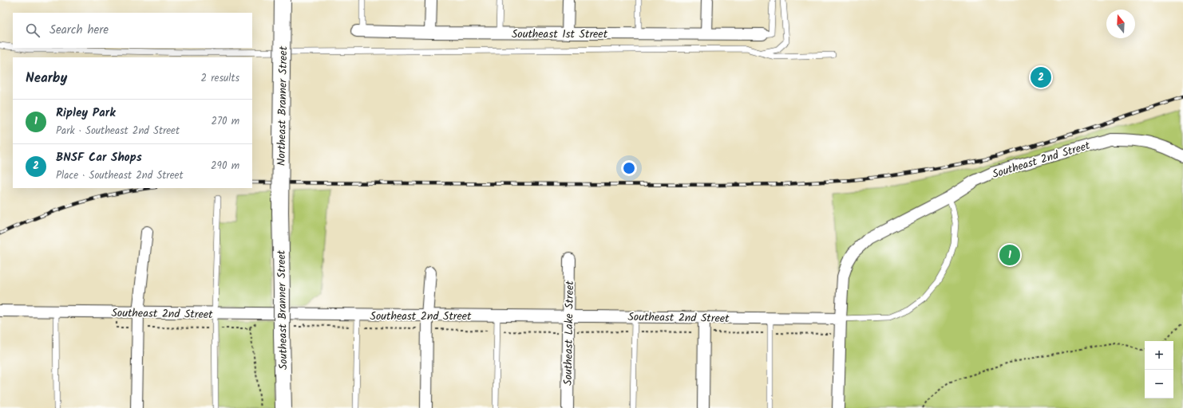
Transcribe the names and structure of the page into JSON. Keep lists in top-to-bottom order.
{
  "streets": {
    "main road": ["Northeast Branner Street", "Southeast Branner Street"],
    "street": ["Southeast 1st Street", "Southeast 2nd Street", "Southeast Lake Street"]
  },
  "crossings": [
    ["Northeast Branner Street", "Southeast Branner Street"],
    ["Southeast 2nd Street", "Southeast Lake Street"]
  ],
  "north": "top",
  "page": {
    "search": "Search here",
    "heading": ["Nearby", "2 results"],
    "pins": ["2", "1"],
    "list": [
      {
        "mark": "1",
        "name": "Ripley Park",
        "note": "Park · Southeast 2nd Street",
        "value": "270 m"
      },
      {
        "mark": "2",
        "name": "BNSF Car Shops",
        "note": "Place · Southeast 2nd Street",
        "value": "290 m"
      }
    ],
    "map_buttons": ["+", "−"]
  }
}
